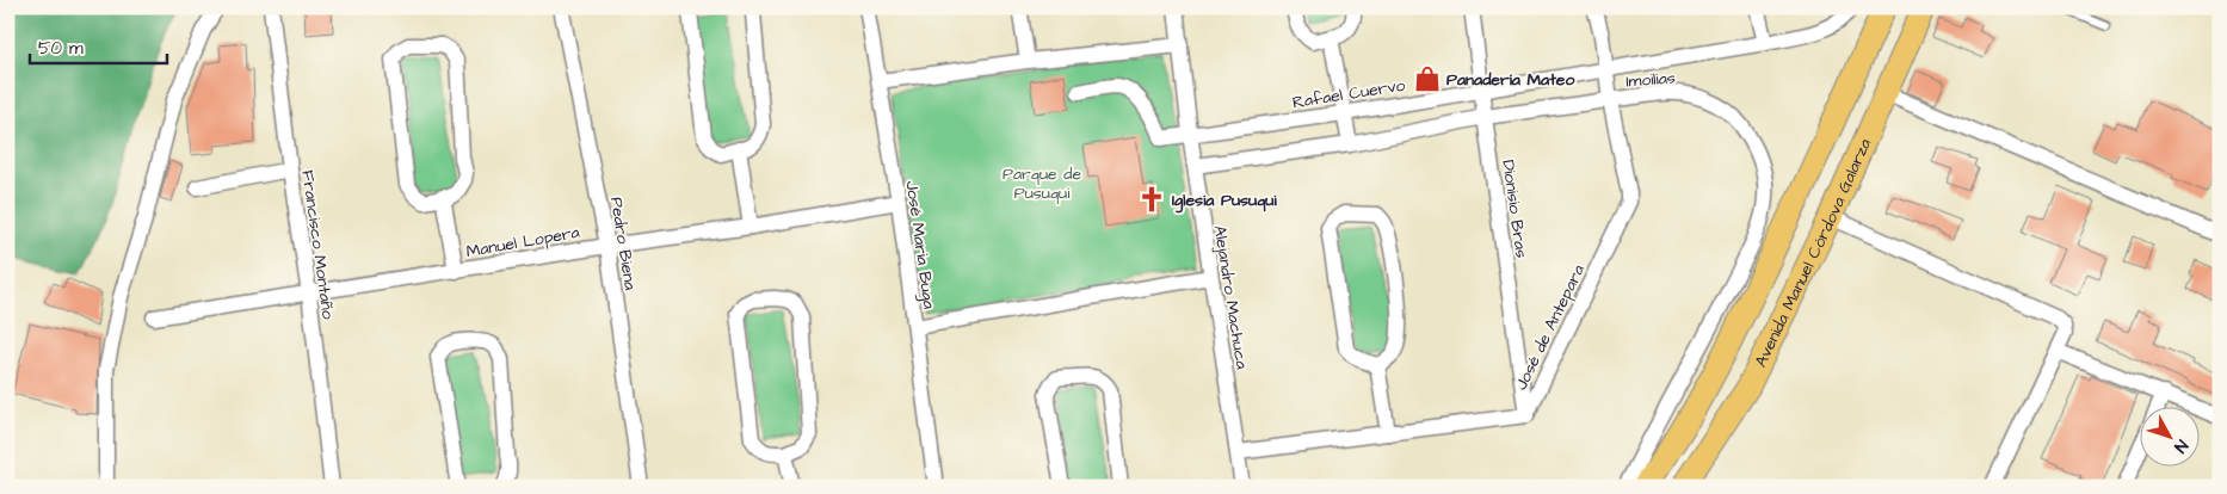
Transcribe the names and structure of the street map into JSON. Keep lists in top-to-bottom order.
{
  "streets": {
    "main road": ["Avenida Manuel Córdova Galarza"],
    "street": [
      "Imoilias",
      "Rafael Cuervo",
      "Dionisio Bras",
      "Manuel Lopera",
      "Pedro Biena",
      "Francisco Montaño",
      "José Maria Buga",
      "Alejandro Machuca",
      "José de Antepara"
    ]
  },
  "crossings": [
    ["Imoilias", "Dionisio Bras"],
    ["Imoilias", "Alejandro Machuca"],
    ["Imoilias", "José de Antepara"],
    ["Rafael Cuervo", "Dionisio Bras"],
    ["Rafael Cuervo", "Alejandro Machuca"],
    ["Rafael Cuervo", "José de Antepara"],
    ["Dionisio Bras", "José de Antepara"],
    ["Manuel Lopera", "Pedro Biena"],
    ["Manuel Lopera", "Francisco Montaño"],
    ["Manuel Lopera", "José Maria Buga"],
    ["Alejandro Machuca", "José de Antepara"]
  ],
  "parks": ["Parque de Pusuqui"],
  "places": {
    "shop": ["Panadería Mateo"],
    "church": ["Iglesia Pusuqui"]
  },
  "scale_bar": "50 m",
  "north": "bottom right"
}
